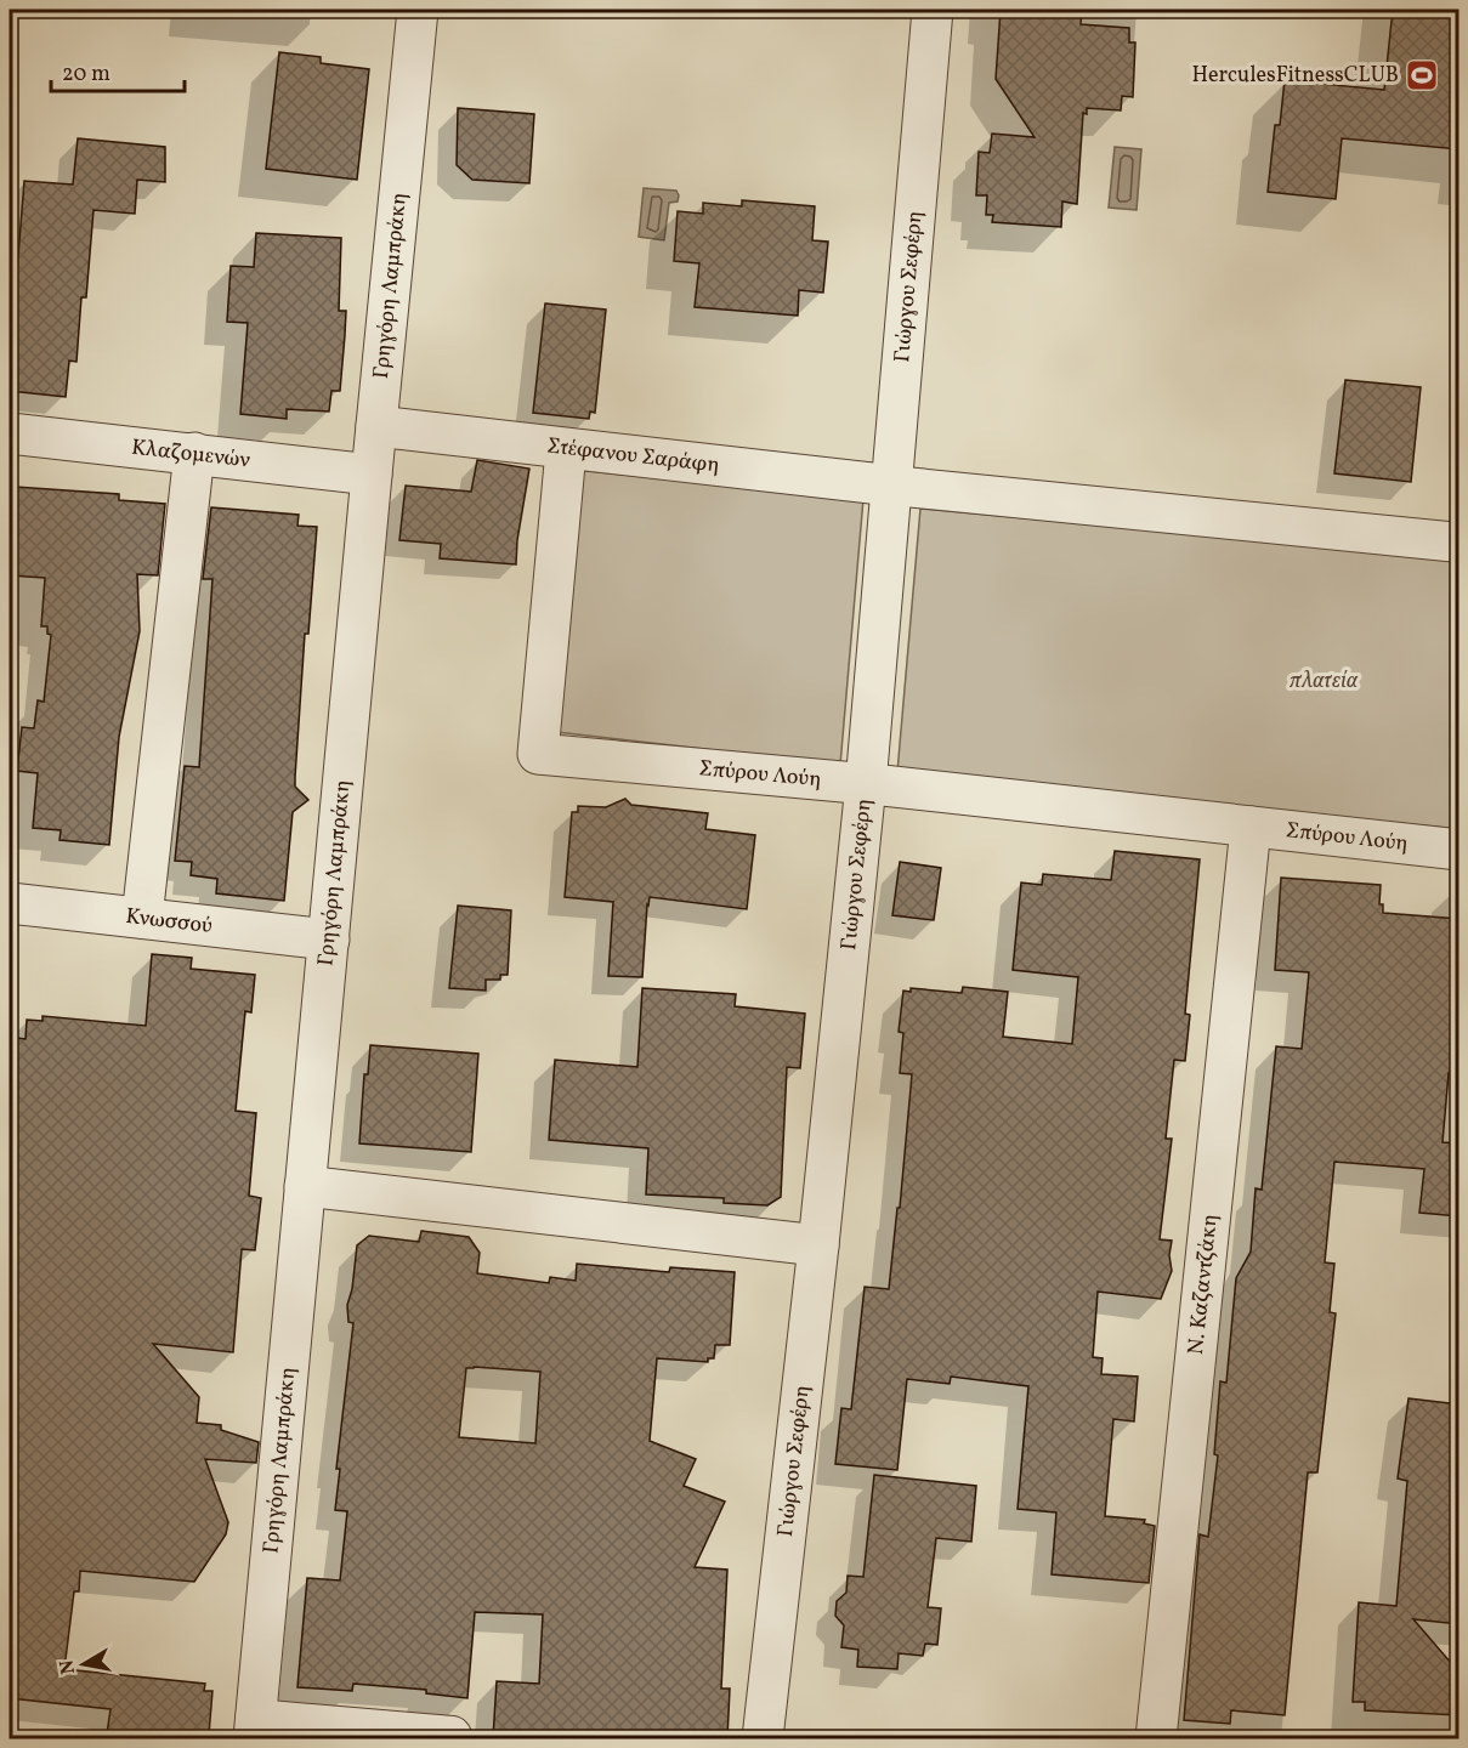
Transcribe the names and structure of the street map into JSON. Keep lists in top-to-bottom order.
{
  "streets": {
    "street": [
      "Γρηγόρη Λαμπράκη",
      "Γιώργου Σεφέρη",
      "Κλαζομενών",
      "Στέφανου Σαράφη",
      "Σπύρου Λούη",
      "Κνωσσού",
      "Ν. Καζαντζάκη"
    ]
  },
  "crossings": [
    ["Γρηγόρη Λαμπράκη", "Κλαζομενών"],
    ["Γρηγόρη Λαμπράκη", "Στέφανου Σαράφη"],
    ["Γρηγόρη Λαμπράκη", "Κνωσσού"],
    ["Γιώργου Σεφέρη", "Στέφανου Σαράφη"],
    ["Γιώργου Σεφέρη", "Σπύρου Λούη"],
    ["Στέφανου Σαράφη", "Σπύρου Λούη"],
    ["Σπύρου Λούη", "Ν. Καζαντζάκη"]
  ],
  "parks": ["πλατεία"],
  "places": {
    "sports": ["HerculesFitnessCLUB"]
  },
  "scale_bar": "20 m",
  "north": "left"
}
